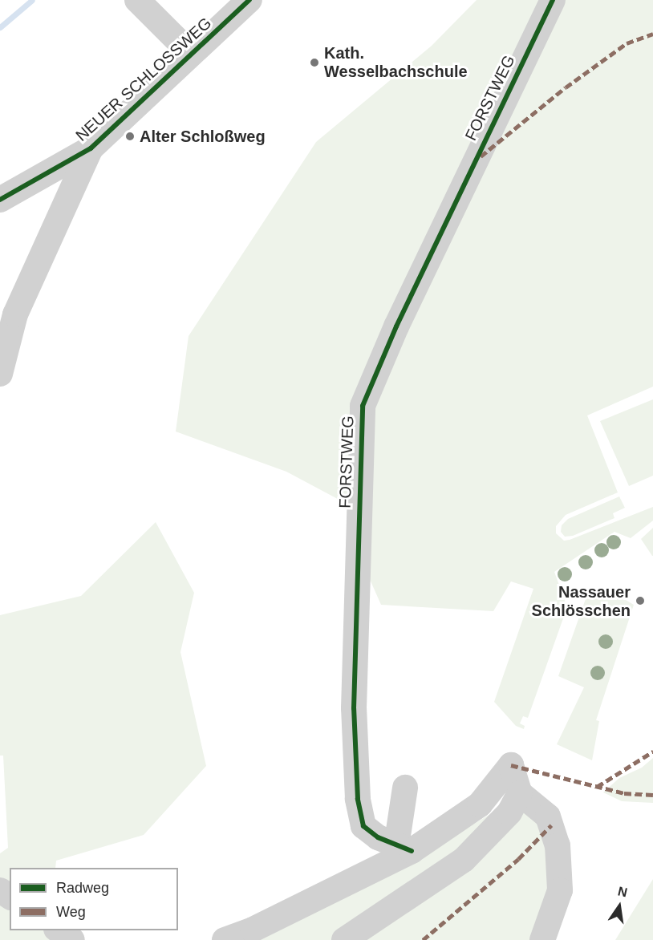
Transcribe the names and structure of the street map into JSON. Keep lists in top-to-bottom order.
{
  "streets": {
    "street": ["NEUER SCHLOSSWEG", "FORSTWEG"]
  },
  "places": ["Kath. Wesselbachschule", "Alter Schloßweg", "Nassauer Schlösschen"],
  "legend": ["Radweg", "Weg"],
  "north": "top"
}
